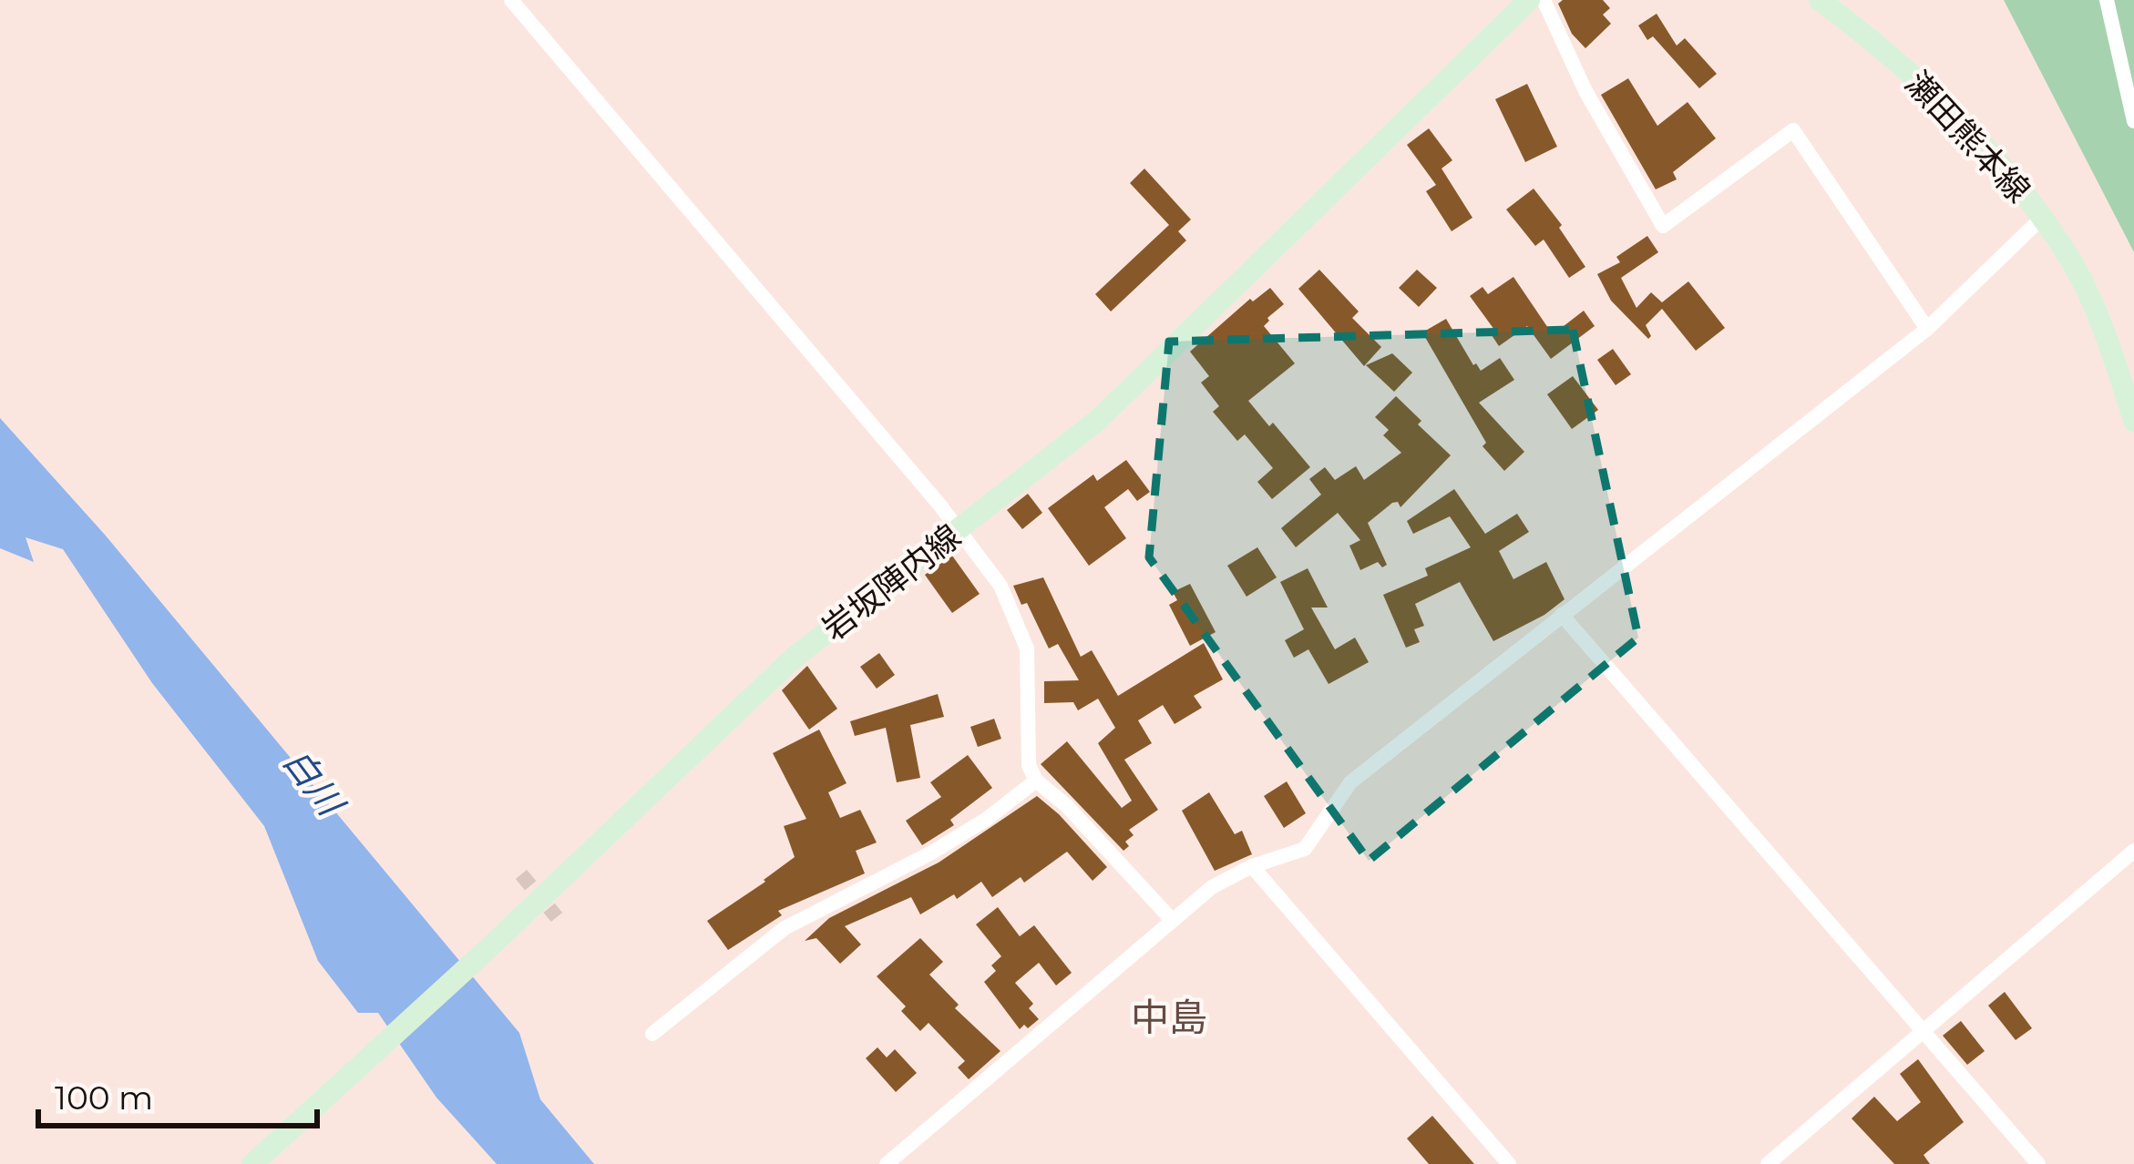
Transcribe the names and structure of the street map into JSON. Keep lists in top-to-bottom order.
{
  "streets": {
    "main road": ["瀬田熊本線", "岩坂陣内線"]
  },
  "districts": ["中島"],
  "water": ["白川"],
  "scale_bar": "100 m"
}
